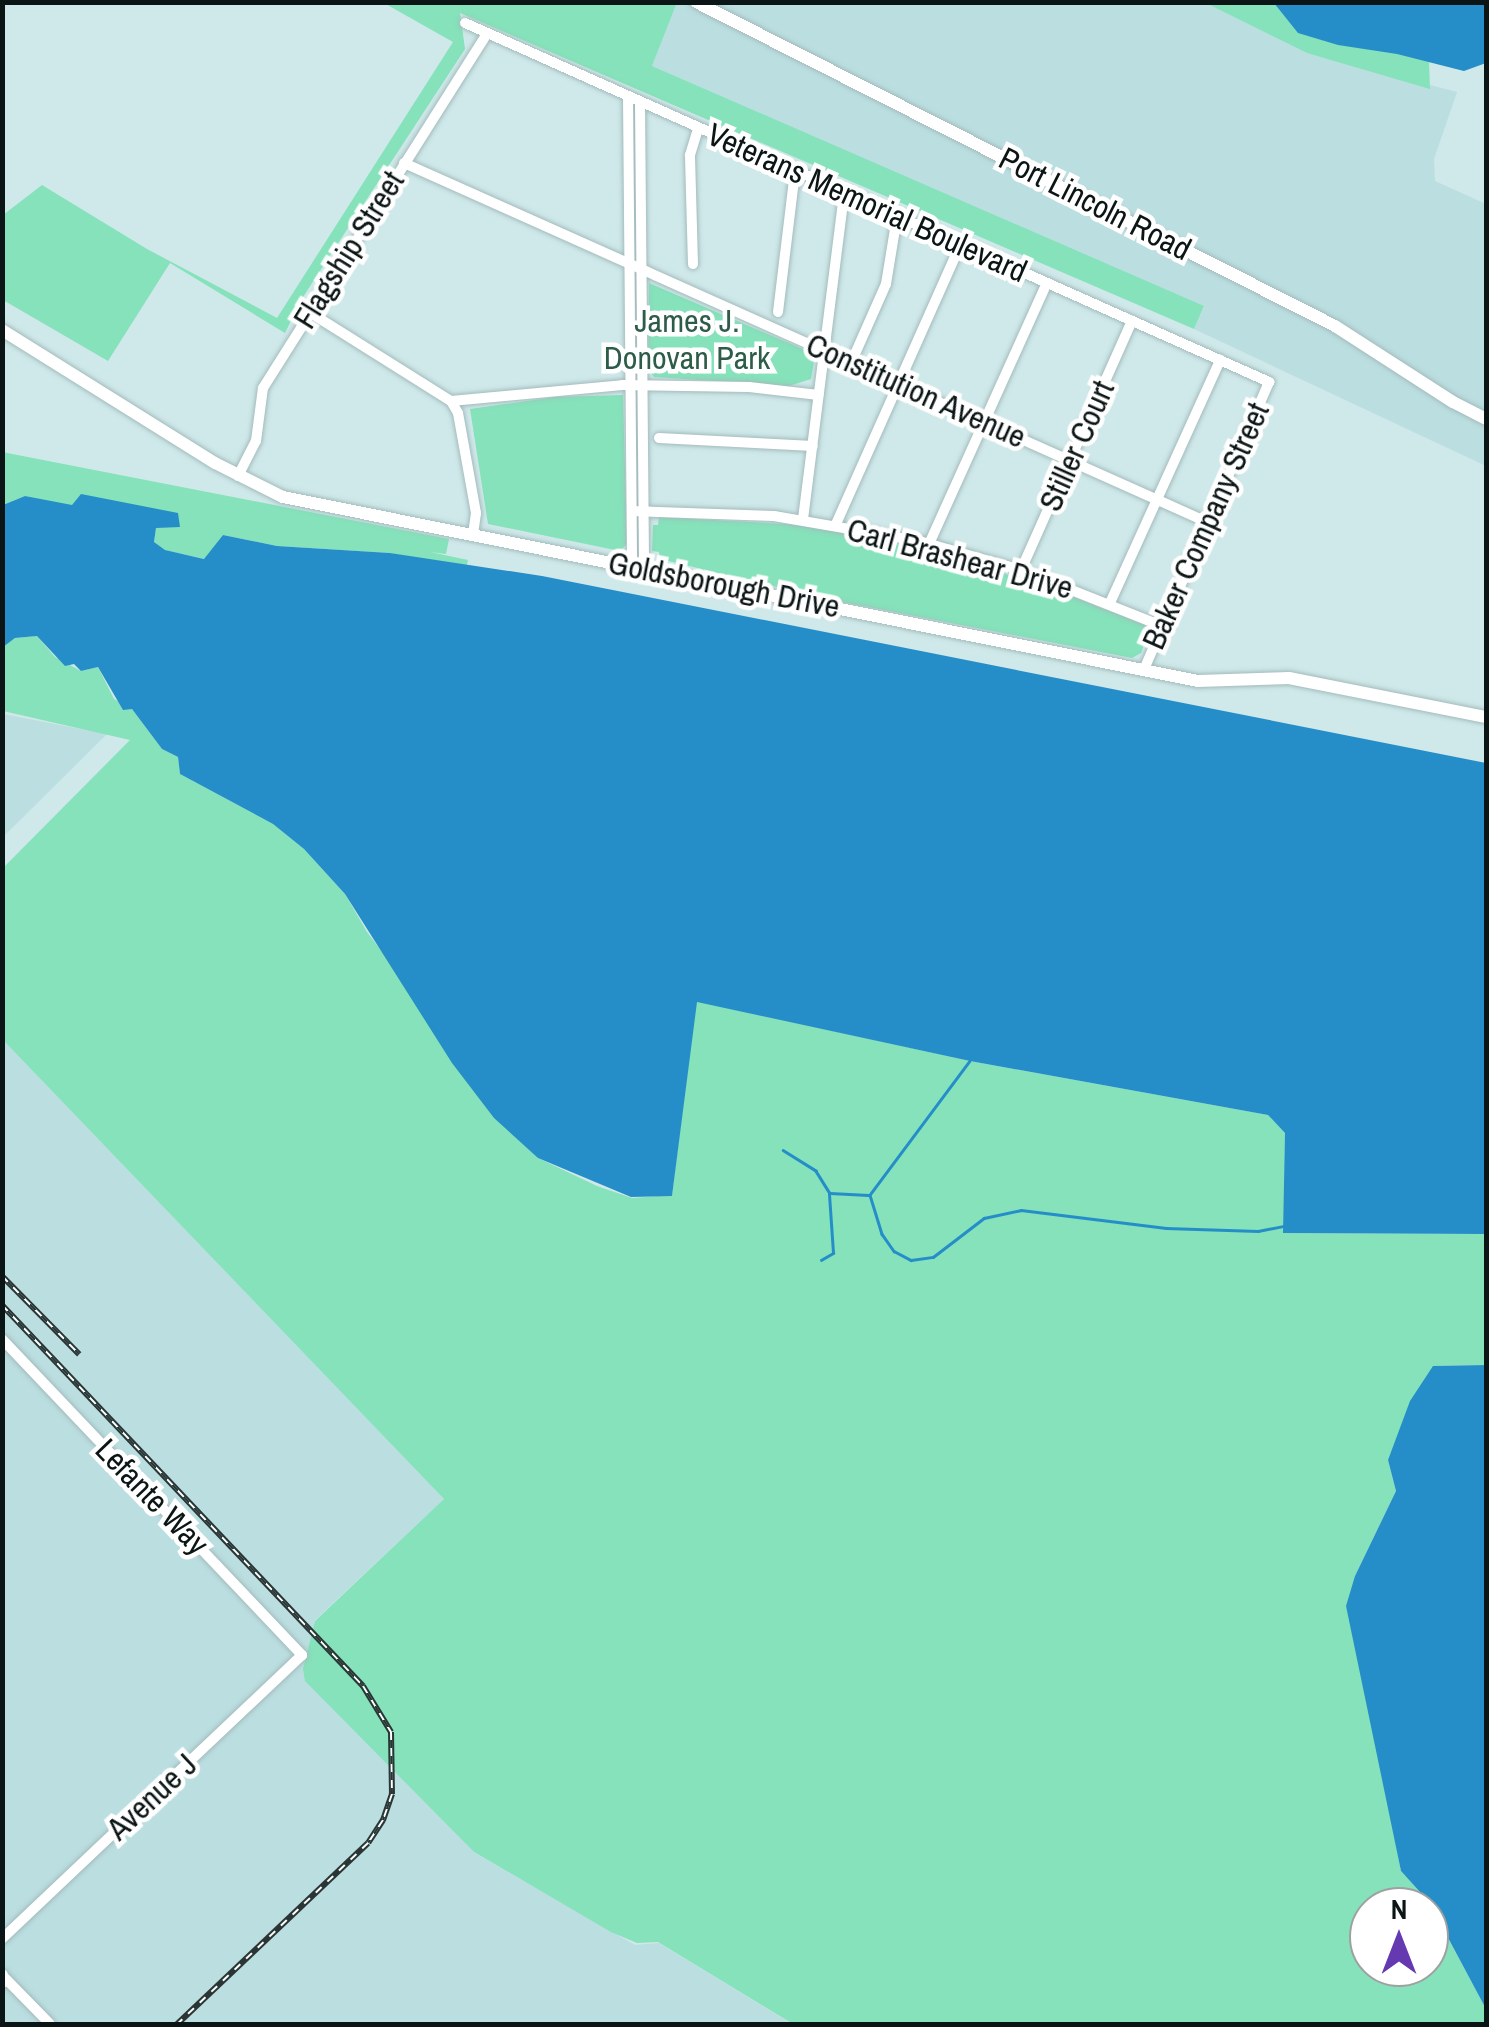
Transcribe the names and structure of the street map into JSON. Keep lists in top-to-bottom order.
{
  "streets": {
    "street": [
      "Veterans Memorial Boulevard",
      "Port Lincoln Road",
      "Flagship Street",
      "Constitution Avenue",
      "Stiller Court",
      "Baker Company Street",
      "Carl Brashear Drive",
      "Goldsborough Drive",
      "Lefante Way",
      "Avenue J"
    ]
  },
  "crossings": [
    ["Veterans Memorial Boulevard", "Flagship Street"],
    ["Veterans Memorial Boulevard", "Stiller Court"],
    ["Veterans Memorial Boulevard", "Baker Company Street"],
    ["Flagship Street", "Constitution Avenue"],
    ["Flagship Street", "Goldsborough Drive"],
    ["Constitution Avenue", "Stiller Court"],
    ["Constitution Avenue", "Baker Company Street"],
    ["Stiller Court", "Carl Brashear Drive"],
    ["Baker Company Street", "Carl Brashear Drive"],
    ["Baker Company Street", "Goldsborough Drive"],
    ["Lefante Way", "Avenue J"]
  ],
  "parks": ["James J. Donovan Park"],
  "north": "top"
}
